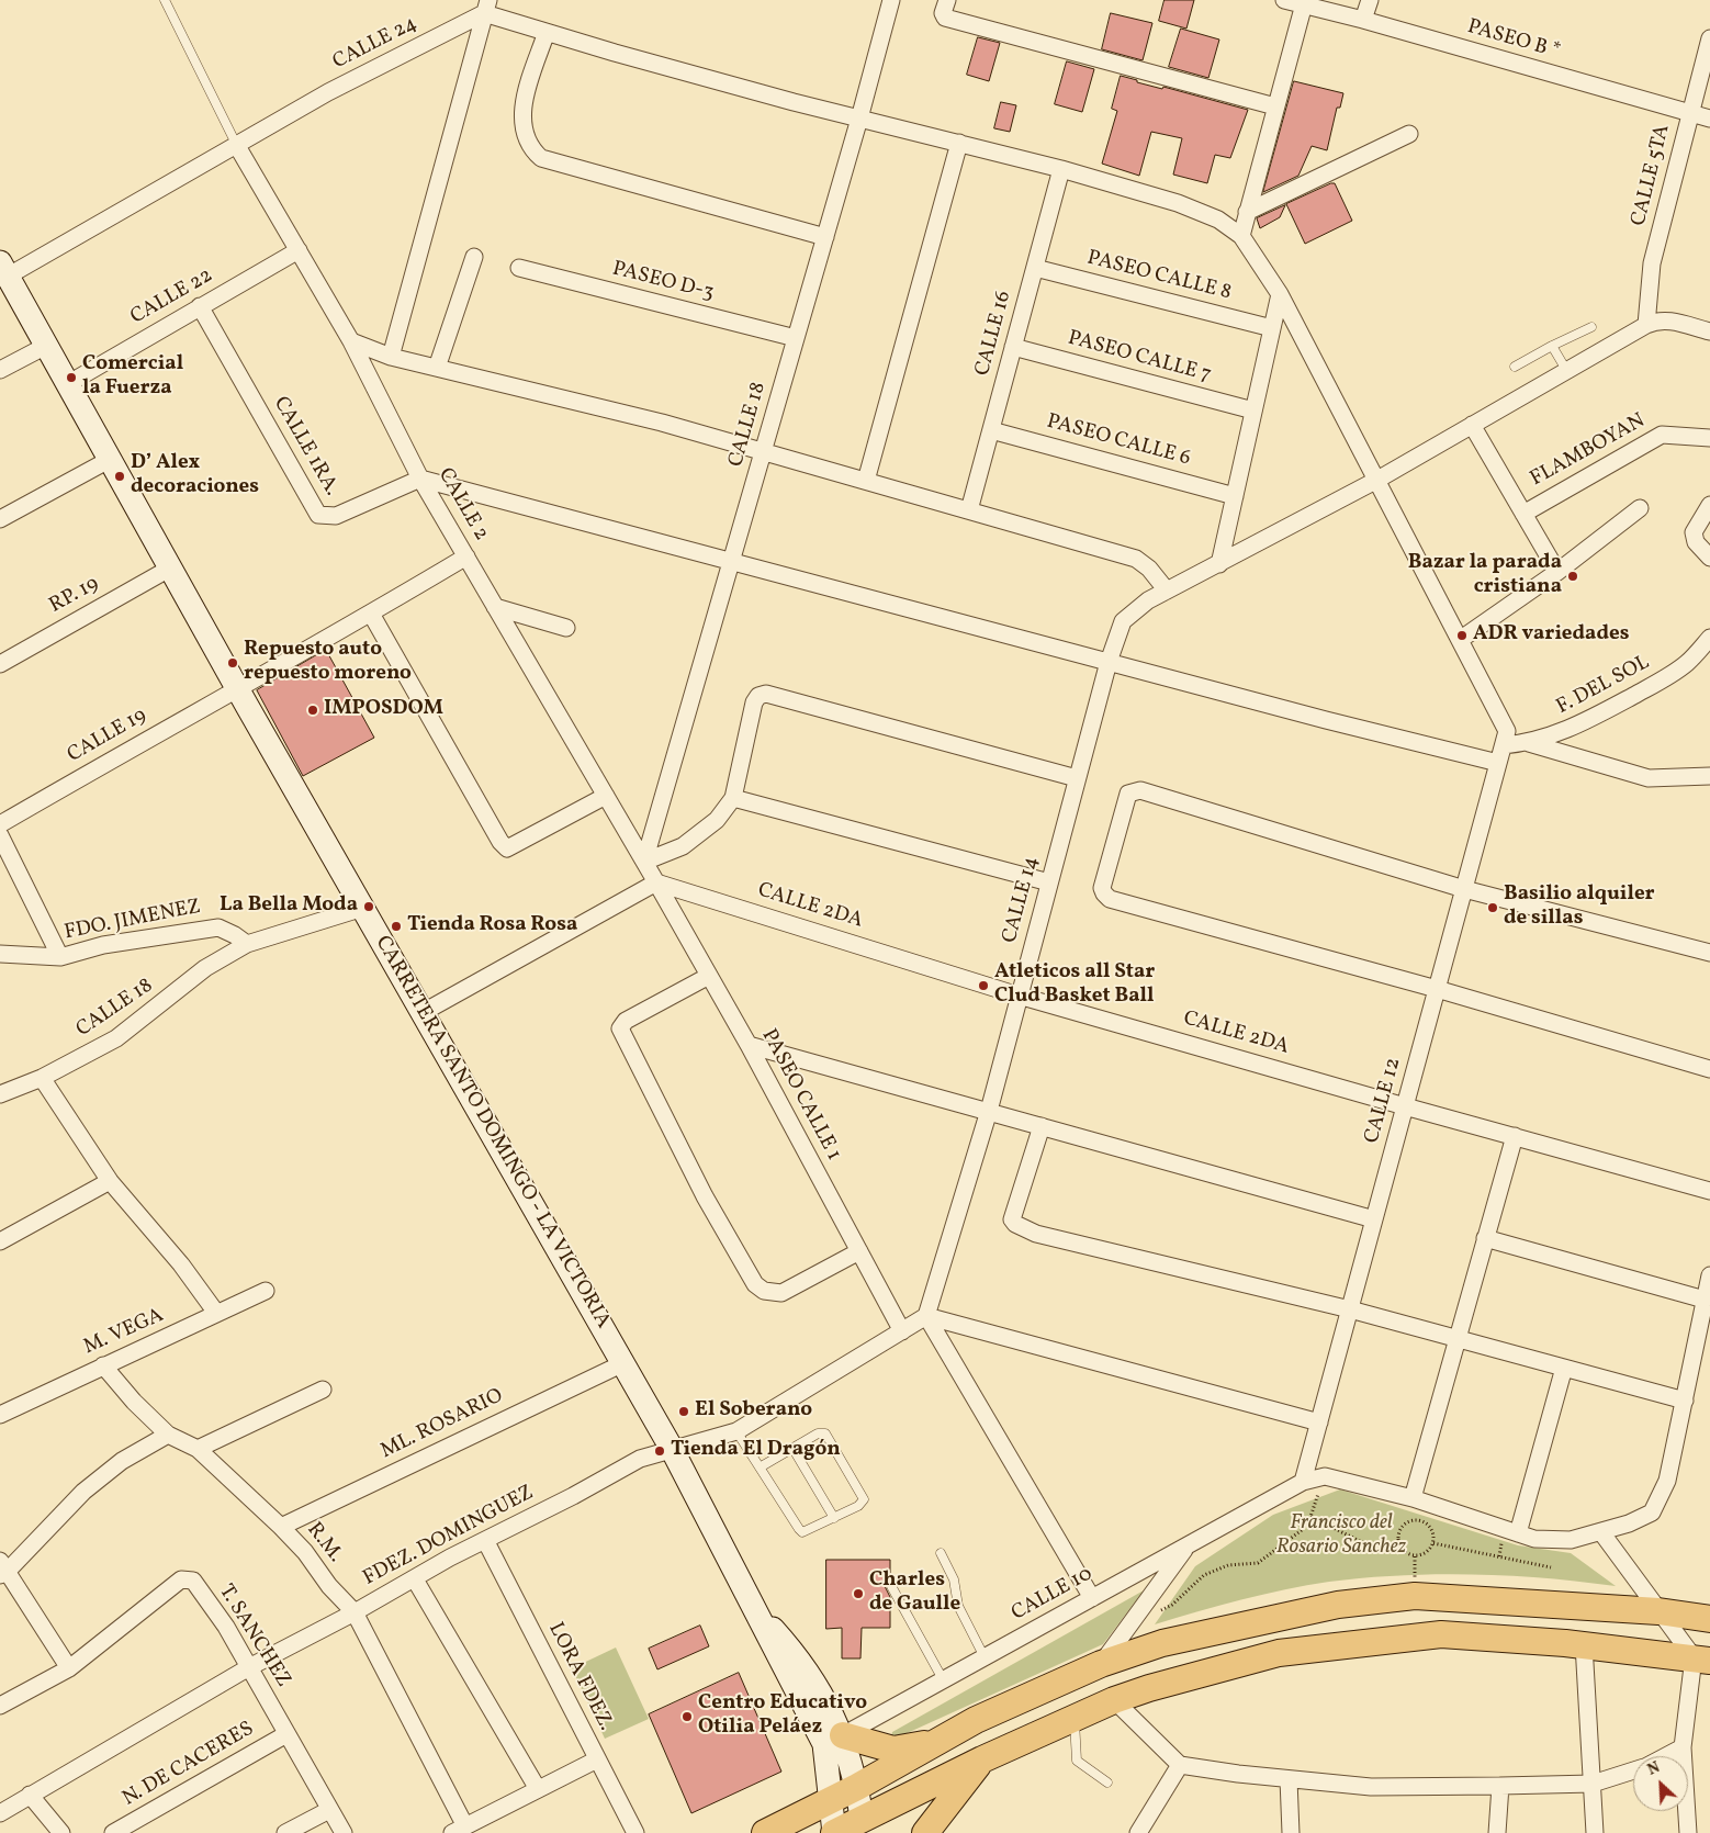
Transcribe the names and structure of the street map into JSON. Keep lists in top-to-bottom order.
{
  "streets": {
    "main road": ["CARRETERA SANTO DOMINGO - LA VICTORIA"],
    "street": [
      "PASEO B *",
      "CALLE 24",
      "CALLE 5TA",
      "PASEO CALLE 8",
      "PASEO D-3",
      "CALLE 22",
      "CALLE 16",
      "PASEO CALLE 7",
      "CALLE 18",
      "PASEO CALLE 6",
      "CALLE 1RA.",
      "FLAMBOYAN",
      "CALLE 2",
      "RP. 19",
      "F. DEL SOL",
      "CALLE 19",
      "CALLE 14",
      "CALLE 2DA",
      "FDO. JIMENEZ",
      "PASEO CALLE 1",
      "CALLE 12",
      "M. VEGA",
      "ML. ROSARIO",
      "FDEZ. DOMINGUEZ",
      "R.M.",
      "CALLE 10",
      "T. SANCHEZ",
      "LORA FDEZ.",
      "N. DE CACERES"
    ]
  },
  "crossings": [
    ["PASEO B *", "CALLE 5TA"],
    ["CALLE 24", "CALLE 2"],
    ["CALLE 24", "CARRETERA SANTO DOMINGO - LA VICTORIA"],
    ["PASEO CALLE 8", "CALLE 16"],
    ["PASEO D-3", "CALLE 18"],
    ["CALLE 22", "CALLE 1RA."],
    ["CALLE 22", "CALLE 2"],
    ["CALLE 22", "CARRETERA SANTO DOMINGO - LA VICTORIA"],
    ["CALLE 16", "PASEO CALLE 7"],
    ["CALLE 16", "PASEO CALLE 6"],
    ["CALLE 18", "CALLE 2"],
    ["CALLE 18", "FDO. JIMENEZ"],
    ["CALLE 1RA.", "CALLE 2"],
    ["CALLE 2", "CALLE 19"],
    ["CALLE 2", "CALLE 2DA"],
    ["CALLE 2", "PASEO CALLE 1"],
    ["RP. 19", "CARRETERA SANTO DOMINGO - LA VICTORIA"],
    ["F. DEL SOL", "CALLE 12"],
    ["CALLE 19", "CARRETERA SANTO DOMINGO - LA VICTORIA"],
    ["CALLE 14", "CALLE 2DA"],
    ["CALLE 14", "FDEZ. DOMINGUEZ"],
    ["CALLE 2DA", "PASEO CALLE 1"],
    ["CALLE 2DA", "CALLE 12"],
    ["PASEO CALLE 1", "FDEZ. DOMINGUEZ"],
    ["CALLE 12", "CALLE 10"],
    ["CARRETERA SANTO DOMINGO - LA VICTORIA", "ML. ROSARIO"],
    ["CARRETERA SANTO DOMINGO - LA VICTORIA", "FDEZ. DOMINGUEZ"],
    ["CARRETERA SANTO DOMINGO - LA VICTORIA", "CALLE 10"],
    ["M. VEGA", "R.M."],
    ["ML. ROSARIO", "R.M."],
    ["FDEZ. DOMINGUEZ", "R.M."],
    ["FDEZ. DOMINGUEZ", "T. SANCHEZ"],
    ["FDEZ. DOMINGUEZ", "LORA FDEZ."],
    ["T. SANCHEZ", "N. DE CACERES"]
  ],
  "parks": ["Francisco del Rosario Sanchez"],
  "places": [
    "Comercial la Fuerza",
    "D’ Alex decoraciones",
    "Bazar la parada cristiana",
    "ADR variedades",
    "Repuesto auto repuesto moreno",
    "IMPOSDOM",
    "La Bella Moda",
    "Basilio alquiler de sillas",
    "Tienda Rosa Rosa",
    "Atleticos all Star Clud Basket Ball",
    "El Soberano",
    "Tienda El Dragón",
    "Charles de Gaulle",
    "Centro Educativo Otilia Peláez"
  ],
  "north": "top left"
}
